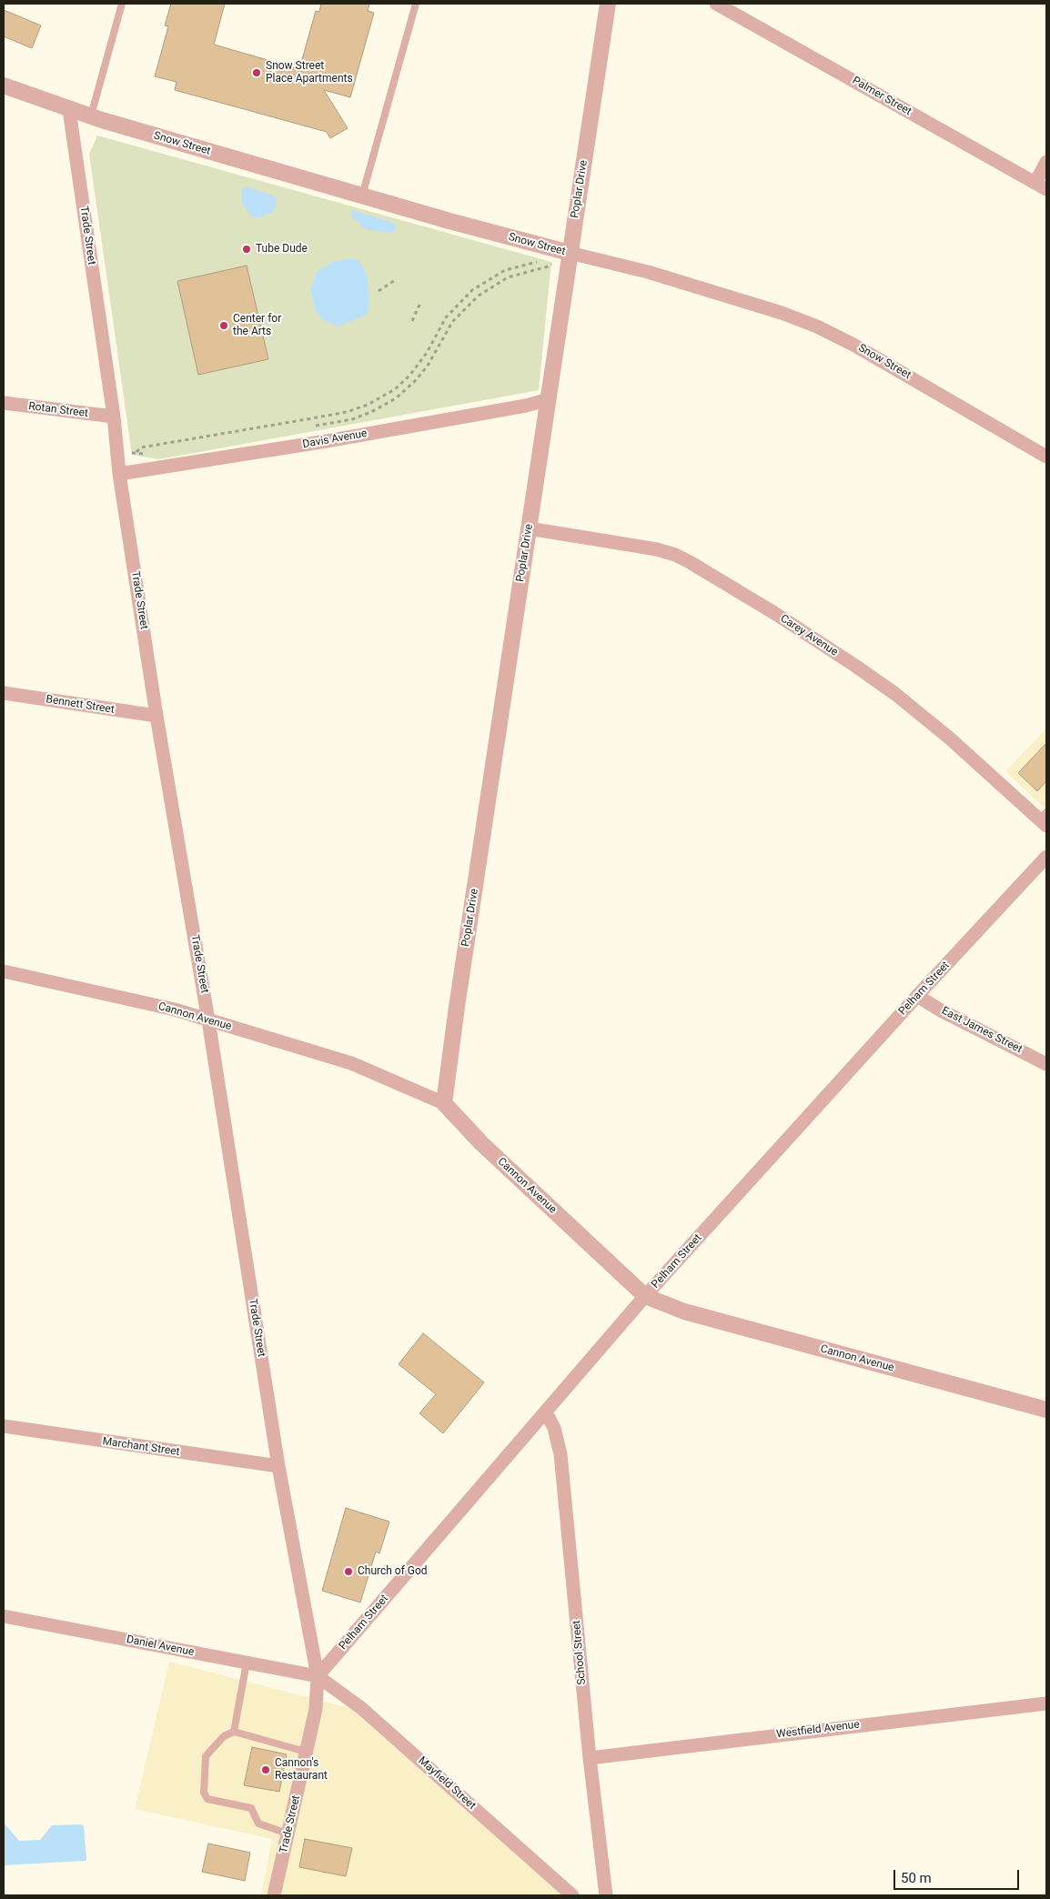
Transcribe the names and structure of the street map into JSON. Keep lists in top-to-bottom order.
{
  "streets": {
    "street": [
      "Palmer Street",
      "Snow Street",
      "Poplar Drive",
      "Trade Street",
      "Rotan Street",
      "Davis Avenue",
      "Carey Avenue",
      "Bennett Street",
      "Pelham Street",
      "Cannon Avenue",
      "East James Street",
      "Marchant Street",
      "Daniel Avenue",
      "School Street",
      "Westfield Avenue",
      "Mayfield Street"
    ]
  },
  "crossings": [
    ["Snow Street", "Poplar Drive"],
    ["Snow Street", "Trade Street"],
    ["Poplar Drive", "Davis Avenue"],
    ["Poplar Drive", "Carey Avenue"],
    ["Poplar Drive", "Cannon Avenue"],
    ["Trade Street", "Rotan Street"],
    ["Trade Street", "Davis Avenue"],
    ["Trade Street", "Bennett Street"],
    ["Trade Street", "Pelham Street"],
    ["Trade Street", "Cannon Avenue"],
    ["Trade Street", "Marchant Street"],
    ["Trade Street", "Daniel Avenue"],
    ["Trade Street", "Mayfield Street"],
    ["Pelham Street", "Cannon Avenue"],
    ["Pelham Street", "East James Street"],
    ["Pelham Street", "Daniel Avenue"],
    ["Pelham Street", "School Street"],
    ["Pelham Street", "Mayfield Street"],
    ["Daniel Avenue", "Mayfield Street"],
    ["School Street", "Westfield Avenue"]
  ],
  "places": [
    "Snow Street Place Apartments",
    "Tube Dude",
    "Center for the Arts",
    "Church of God",
    "Cannon's Restaurant"
  ],
  "scale_bar": "50 m"
}
